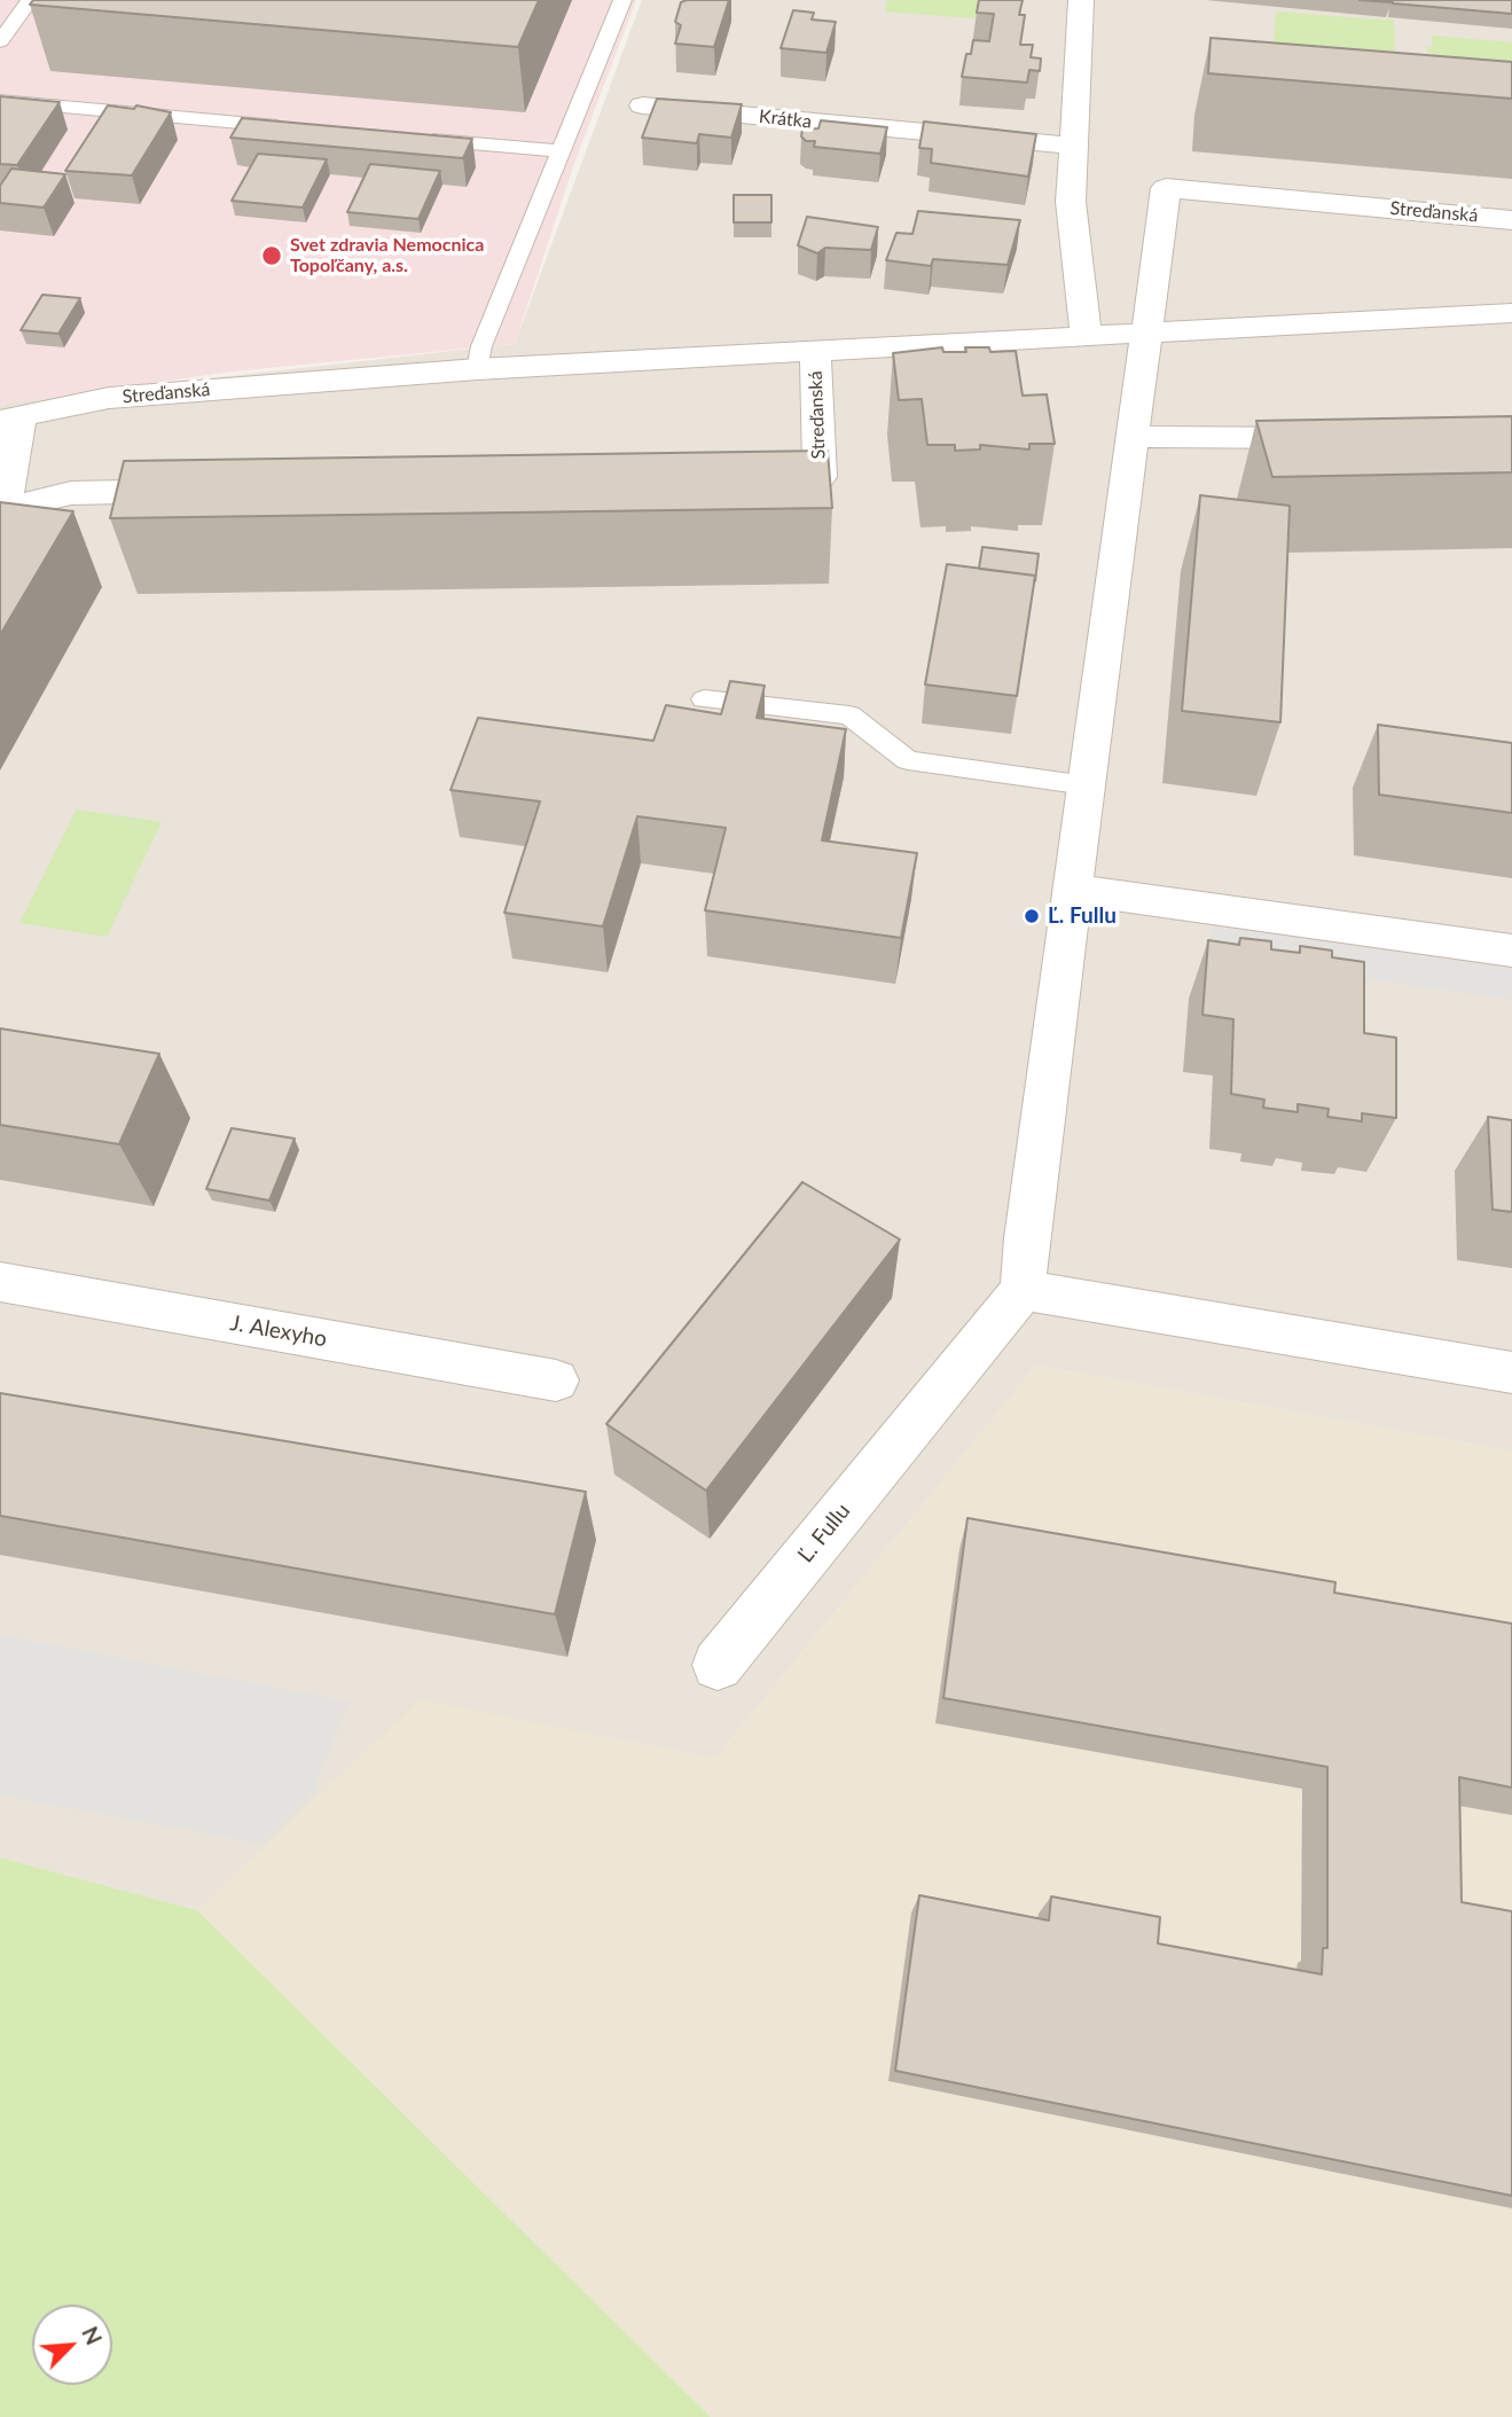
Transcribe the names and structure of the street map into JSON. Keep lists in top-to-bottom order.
{
  "streets": {
    "street": [
      "Krátka",
      "Streďanská",
      "J. Alexyho",
      "Ľ. Fullu"
    ]
  },
  "places": ["Svet zdravia Nemocnica Topoľčany, a.s.", "Ľ. Fullu"],
  "north": "top right"
}
